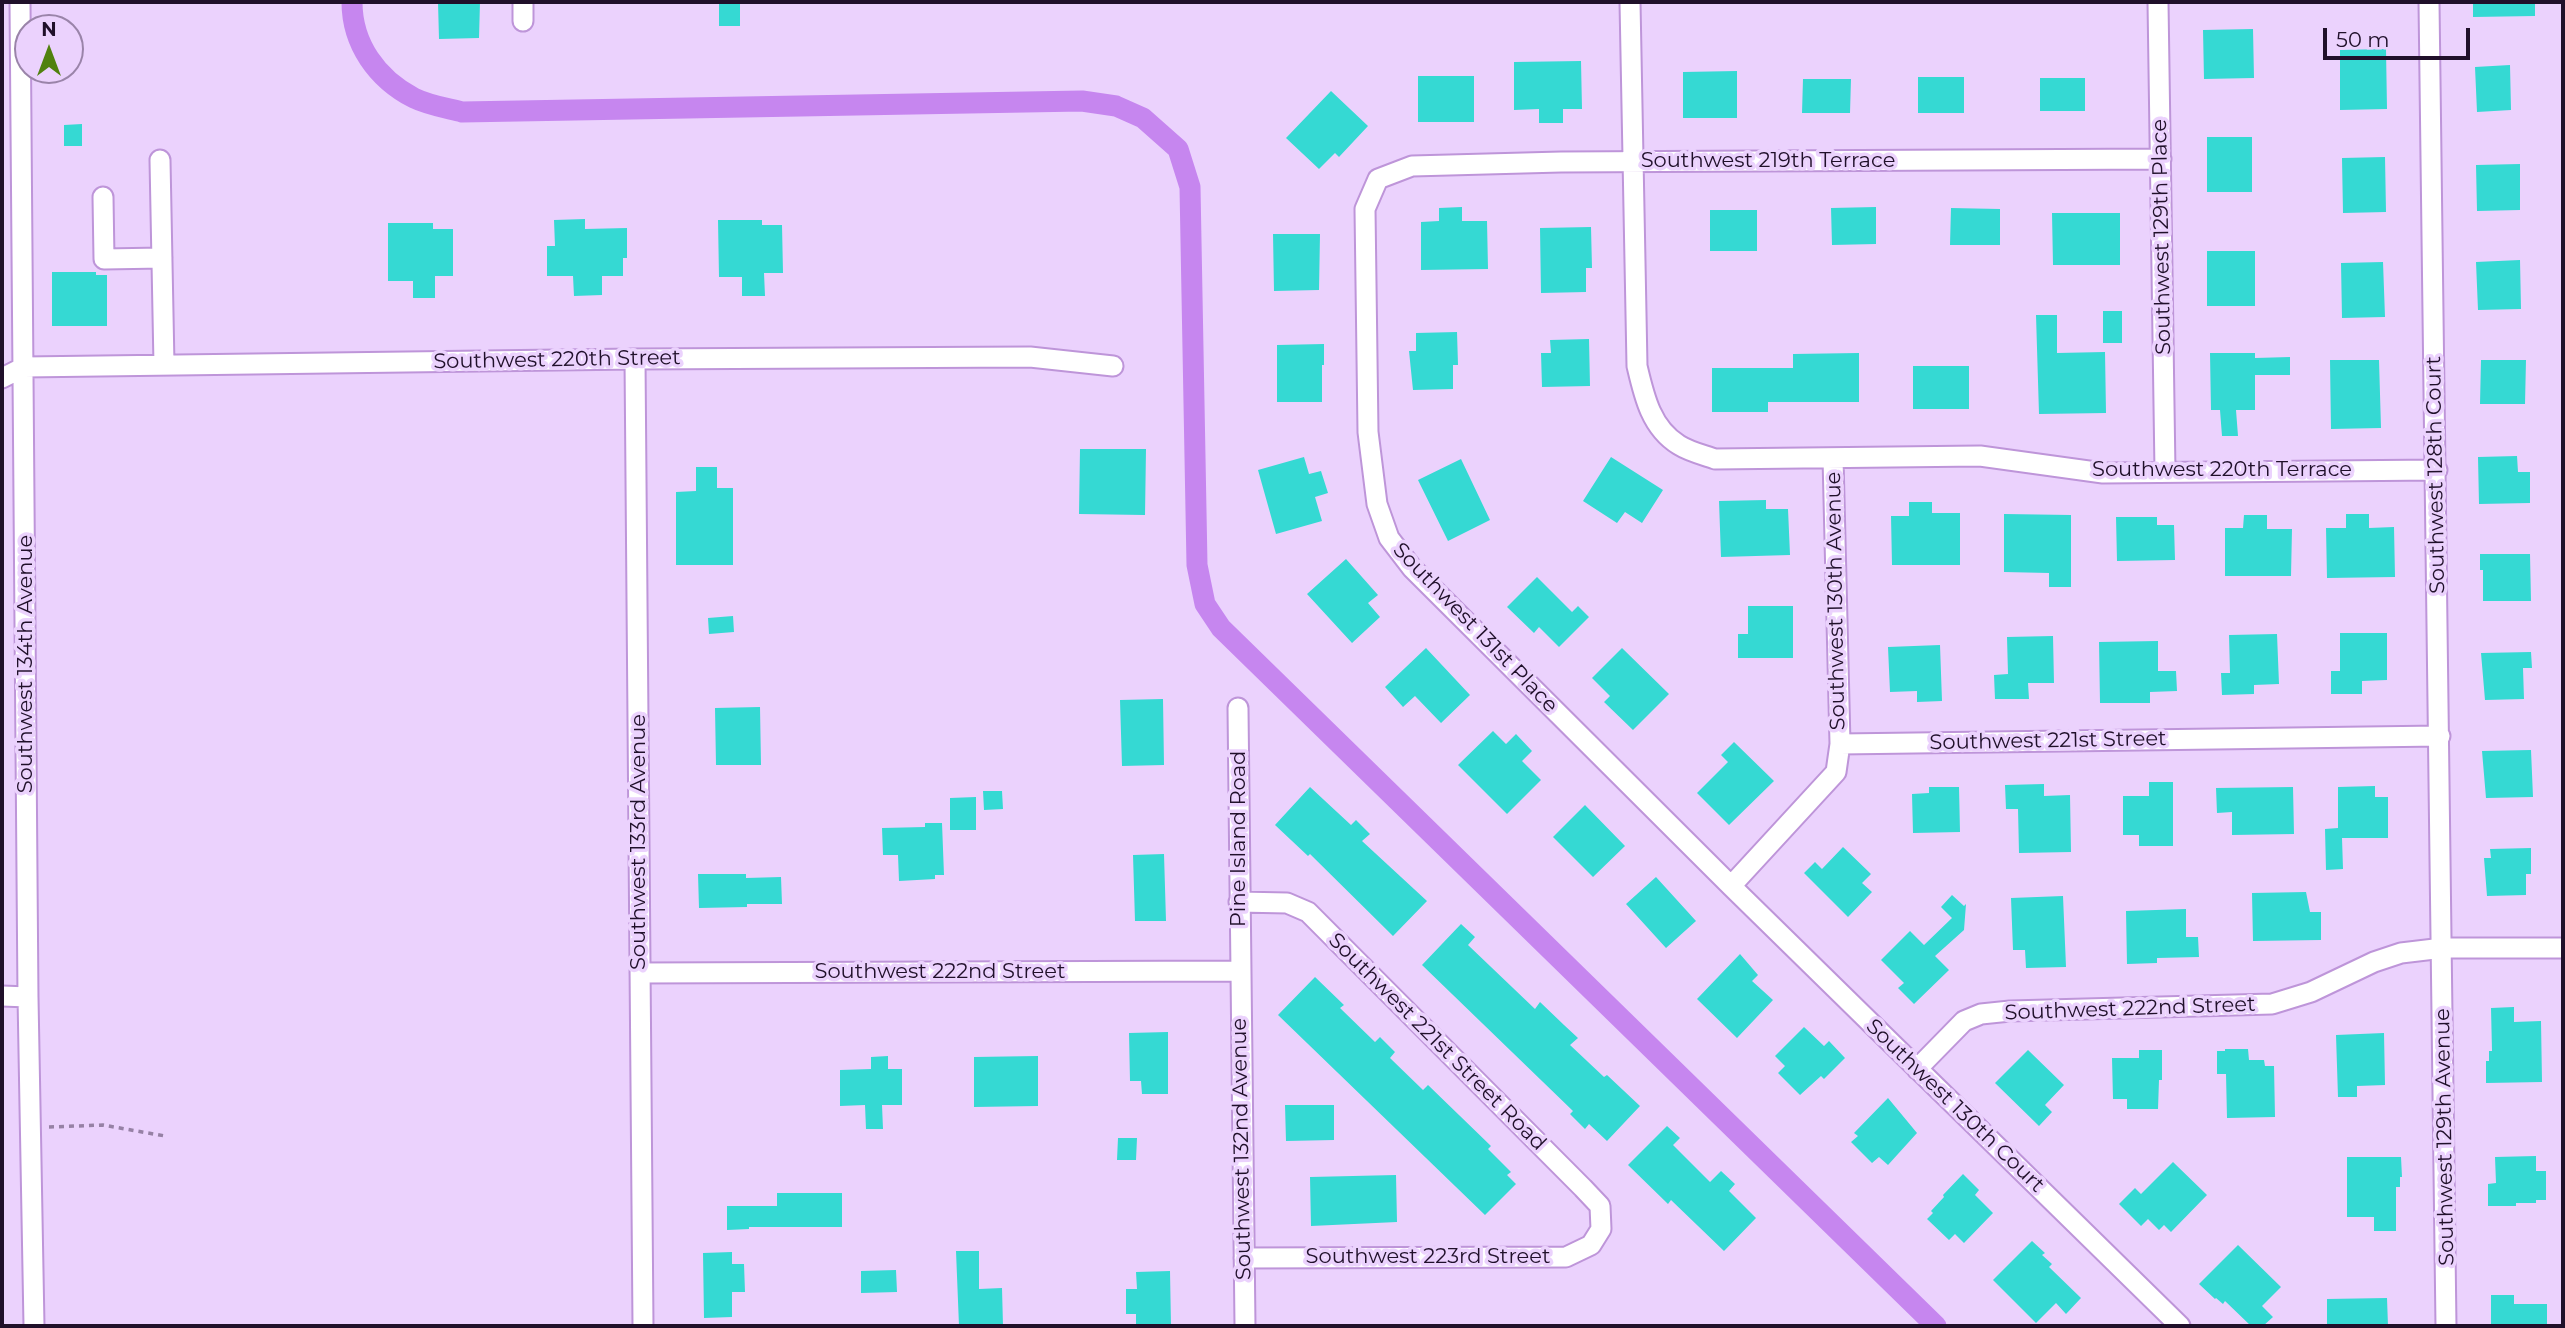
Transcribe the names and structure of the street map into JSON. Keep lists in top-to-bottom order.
{
  "streets": {
    "street": [
      "Southwest 219th Terrace",
      "Southwest 129th Place",
      "Southwest 220th Street",
      "Southwest 220th Terrace",
      "Southwest 128th Court",
      "Southwest 130th Avenue",
      "Southwest 131st Place",
      "Southwest 134th Avenue",
      "Southwest 221st Street",
      "Pine Island Road",
      "Southwest 133rd Avenue",
      "Southwest 222nd Street",
      "Southwest 221st Street Road",
      "Southwest 130th Court",
      "Southwest 129th Avenue",
      "Southwest 132nd Avenue",
      "Southwest 223rd Street"
    ]
  },
  "crossings": [
    ["Southwest 219th Terrace", "Southwest 129th Place"],
    ["Southwest 219th Terrace", "Southwest 220th Terrace"],
    ["Southwest 219th Terrace", "Southwest 131st Place"],
    ["Southwest 129th Place", "Southwest 220th Terrace"],
    ["Southwest 220th Street", "Southwest 134th Avenue"],
    ["Southwest 220th Street", "Southwest 133rd Avenue"],
    ["Southwest 220th Terrace", "Southwest 128th Court"],
    ["Southwest 220th Terrace", "Southwest 130th Avenue"],
    ["Southwest 128th Court", "Southwest 221st Street"],
    ["Southwest 128th Court", "Southwest 222nd Street"],
    ["Southwest 128th Court", "Southwest 129th Avenue"],
    ["Southwest 130th Avenue", "Southwest 221st Street"],
    ["Southwest 131st Place", "Southwest 130th Court"],
    ["Pine Island Road", "Southwest 222nd Street"],
    ["Pine Island Road", "Southwest 221st Street Road"],
    ["Pine Island Road", "Southwest 132nd Avenue"],
    ["Southwest 133rd Avenue", "Southwest 222nd Street"],
    ["Southwest 222nd Street", "Southwest 130th Court"],
    ["Southwest 222nd Street", "Southwest 129th Avenue"],
    ["Southwest 222nd Street", "Southwest 132nd Avenue"],
    ["Southwest 221st Street Road", "Southwest 223rd Street"],
    ["Southwest 132nd Avenue", "Southwest 223rd Street"]
  ],
  "scale_bar": "50 m",
  "north": "top"
}
